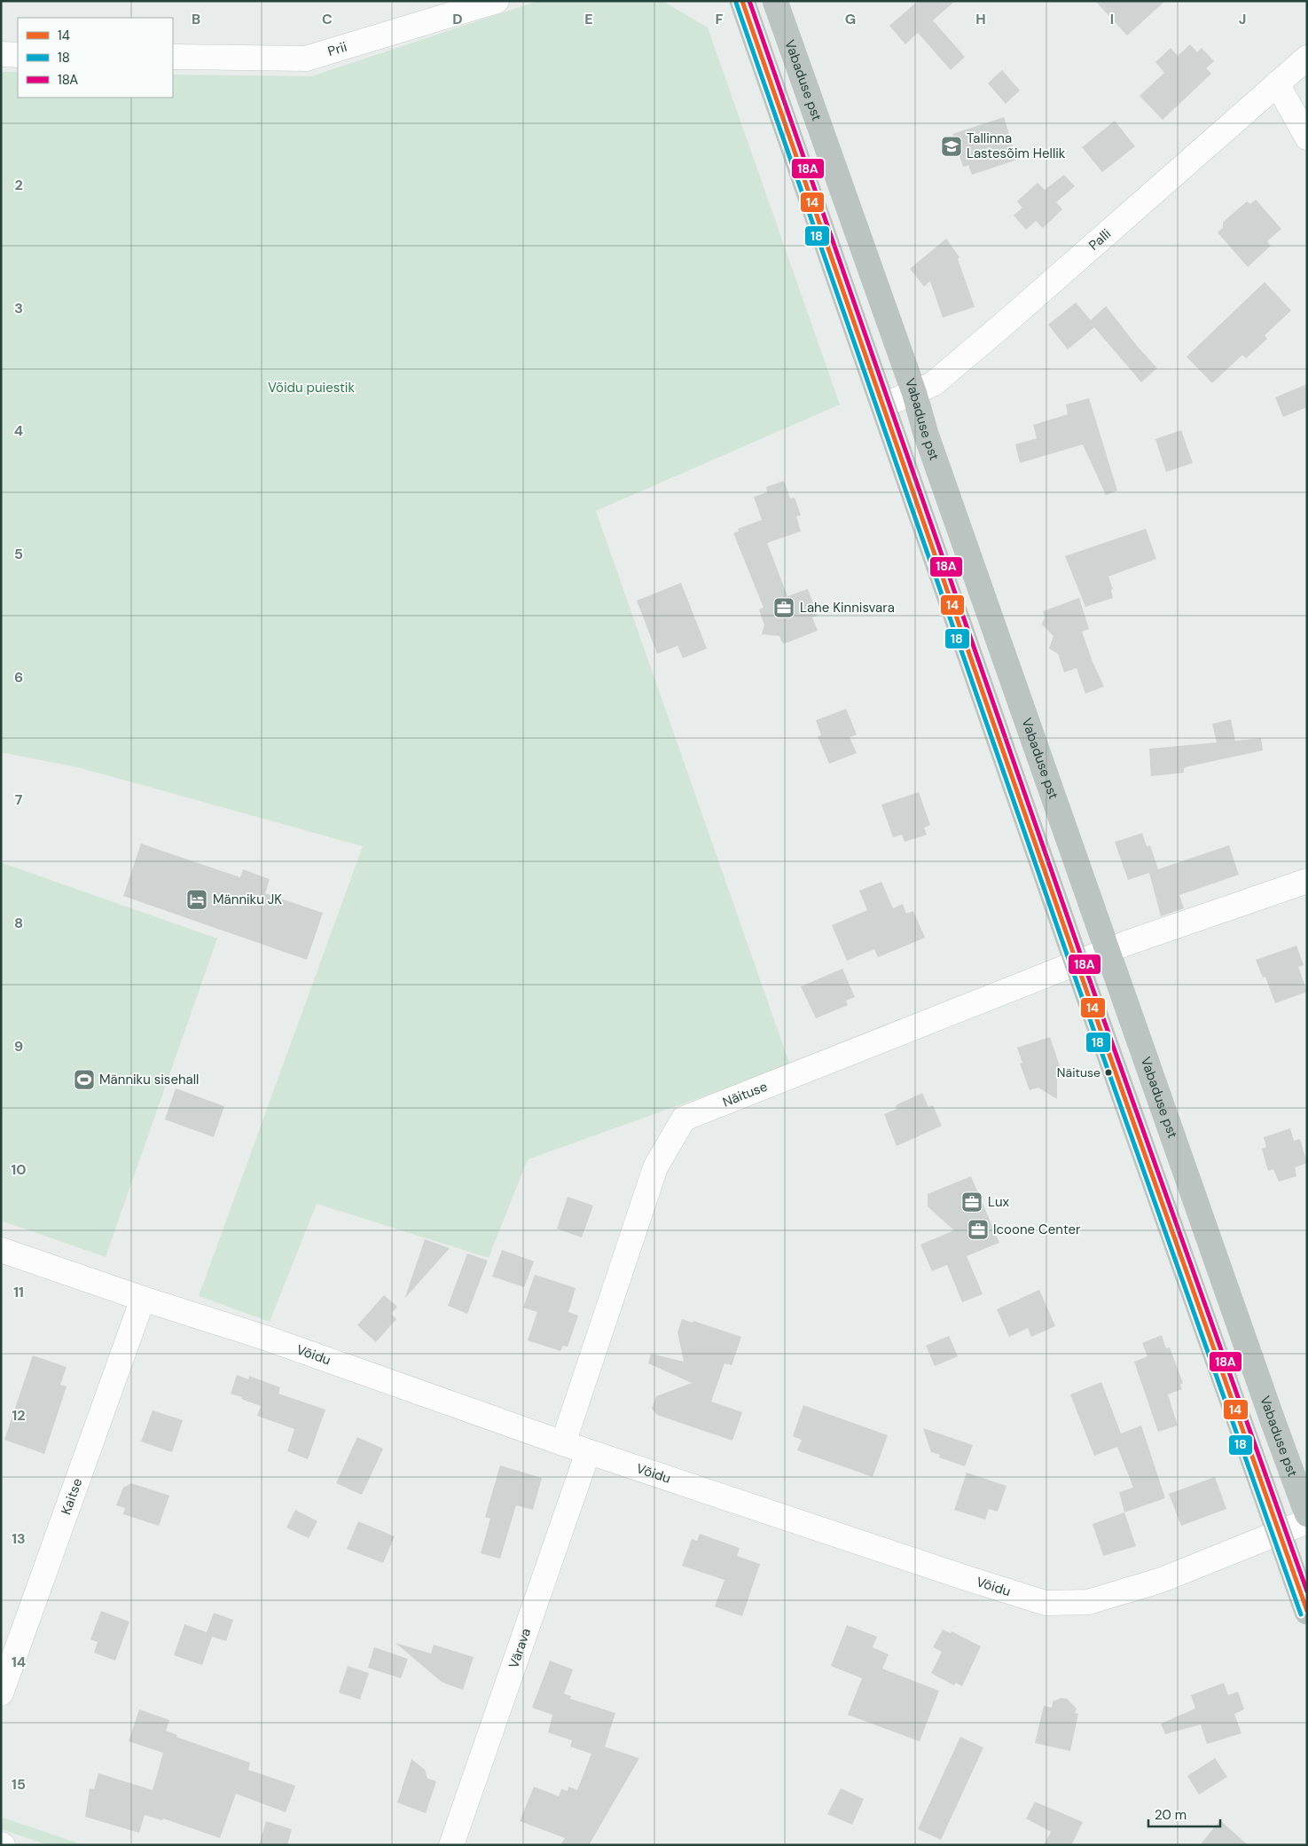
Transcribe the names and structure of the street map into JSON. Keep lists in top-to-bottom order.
{
  "streets": {
    "highway": ["Vabaduse pst"],
    "street": [
      "Prii",
      "Palli",
      "Näituse",
      "Võidu",
      "Kaitse",
      "Värava"
    ]
  },
  "crossings": [
    ["Vabaduse pst", "Palli"],
    ["Vabaduse pst", "Näituse"],
    ["Näituse", "Võidu"],
    ["Võidu", "Kaitse"],
    ["Võidu", "Värava"]
  ],
  "parks": ["Võidu puiestik"],
  "places": {
    "school or university": ["Tallinna Lastesõim Hellik"],
    "office": ["Lahe Kinnisvara", "Lux", "Icoone Center"],
    "hotel": ["Männiku JK"],
    "other": ["Näituse"],
    "sports": ["Männiku sisehall"]
  },
  "lines": ["transit line 14", "transit line 18A", "transit line 18"],
  "legend": ["14", "18", "18A"],
  "scale_bar": "20 m",
  "grid": {
    "columns": [
      "B",
      "C",
      "D",
      "E",
      "F",
      "G",
      "H",
      "I",
      "J"
    ],
    "rows": [
      "2",
      "3",
      "4",
      "5",
      "6",
      "7",
      "8",
      "9",
      "10",
      "11",
      "12",
      "13",
      "14",
      "15"
    ]
  }
}
